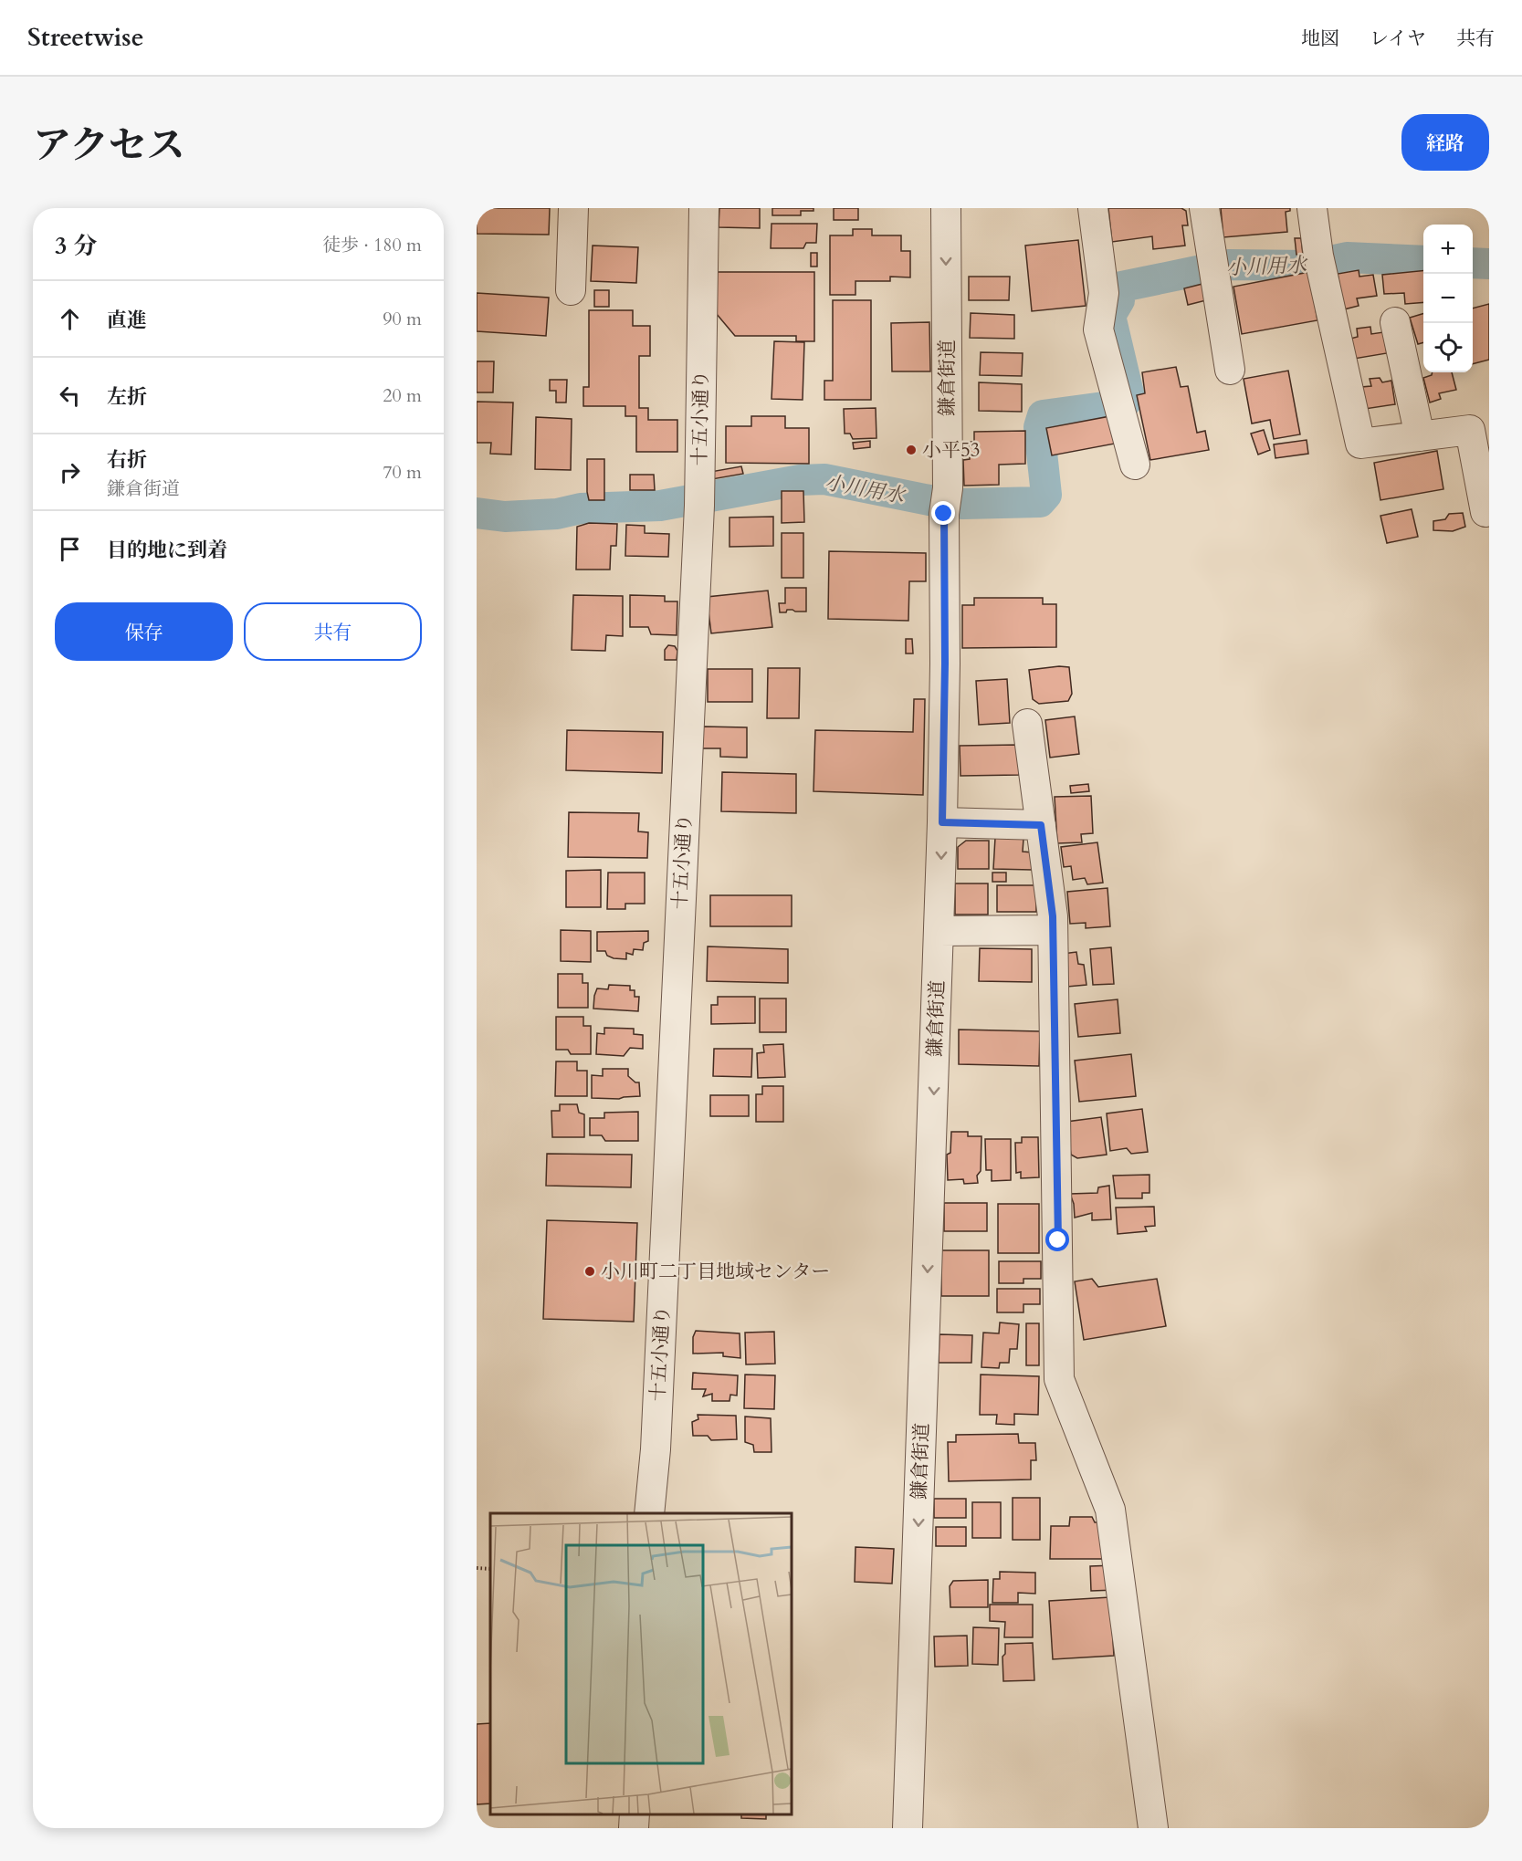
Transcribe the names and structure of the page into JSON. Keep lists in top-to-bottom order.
{
  "streets": {
    "street": ["鎌倉街道", "十五小通り"]
  },
  "water": ["小川用水"],
  "places": ["小平53", "小川町二丁目地域センター"],
  "page": {
    "header": "Streetwise",
    "nav": ["地図", "レイヤ", "共有"],
    "title": "アクセス",
    "buttons": [
      "経路",
      ["保存", "共有"]
    ],
    "heading": ["3 分", "徒歩 · 180 m"],
    "map_buttons": ["+", "−"],
    "list": [
      ["直進", "90 m"],
      ["左折", "20 m"],
      ["右折", "鎌倉街道", "70 m"],
      "目的地に到着"
    ]
  }
}
